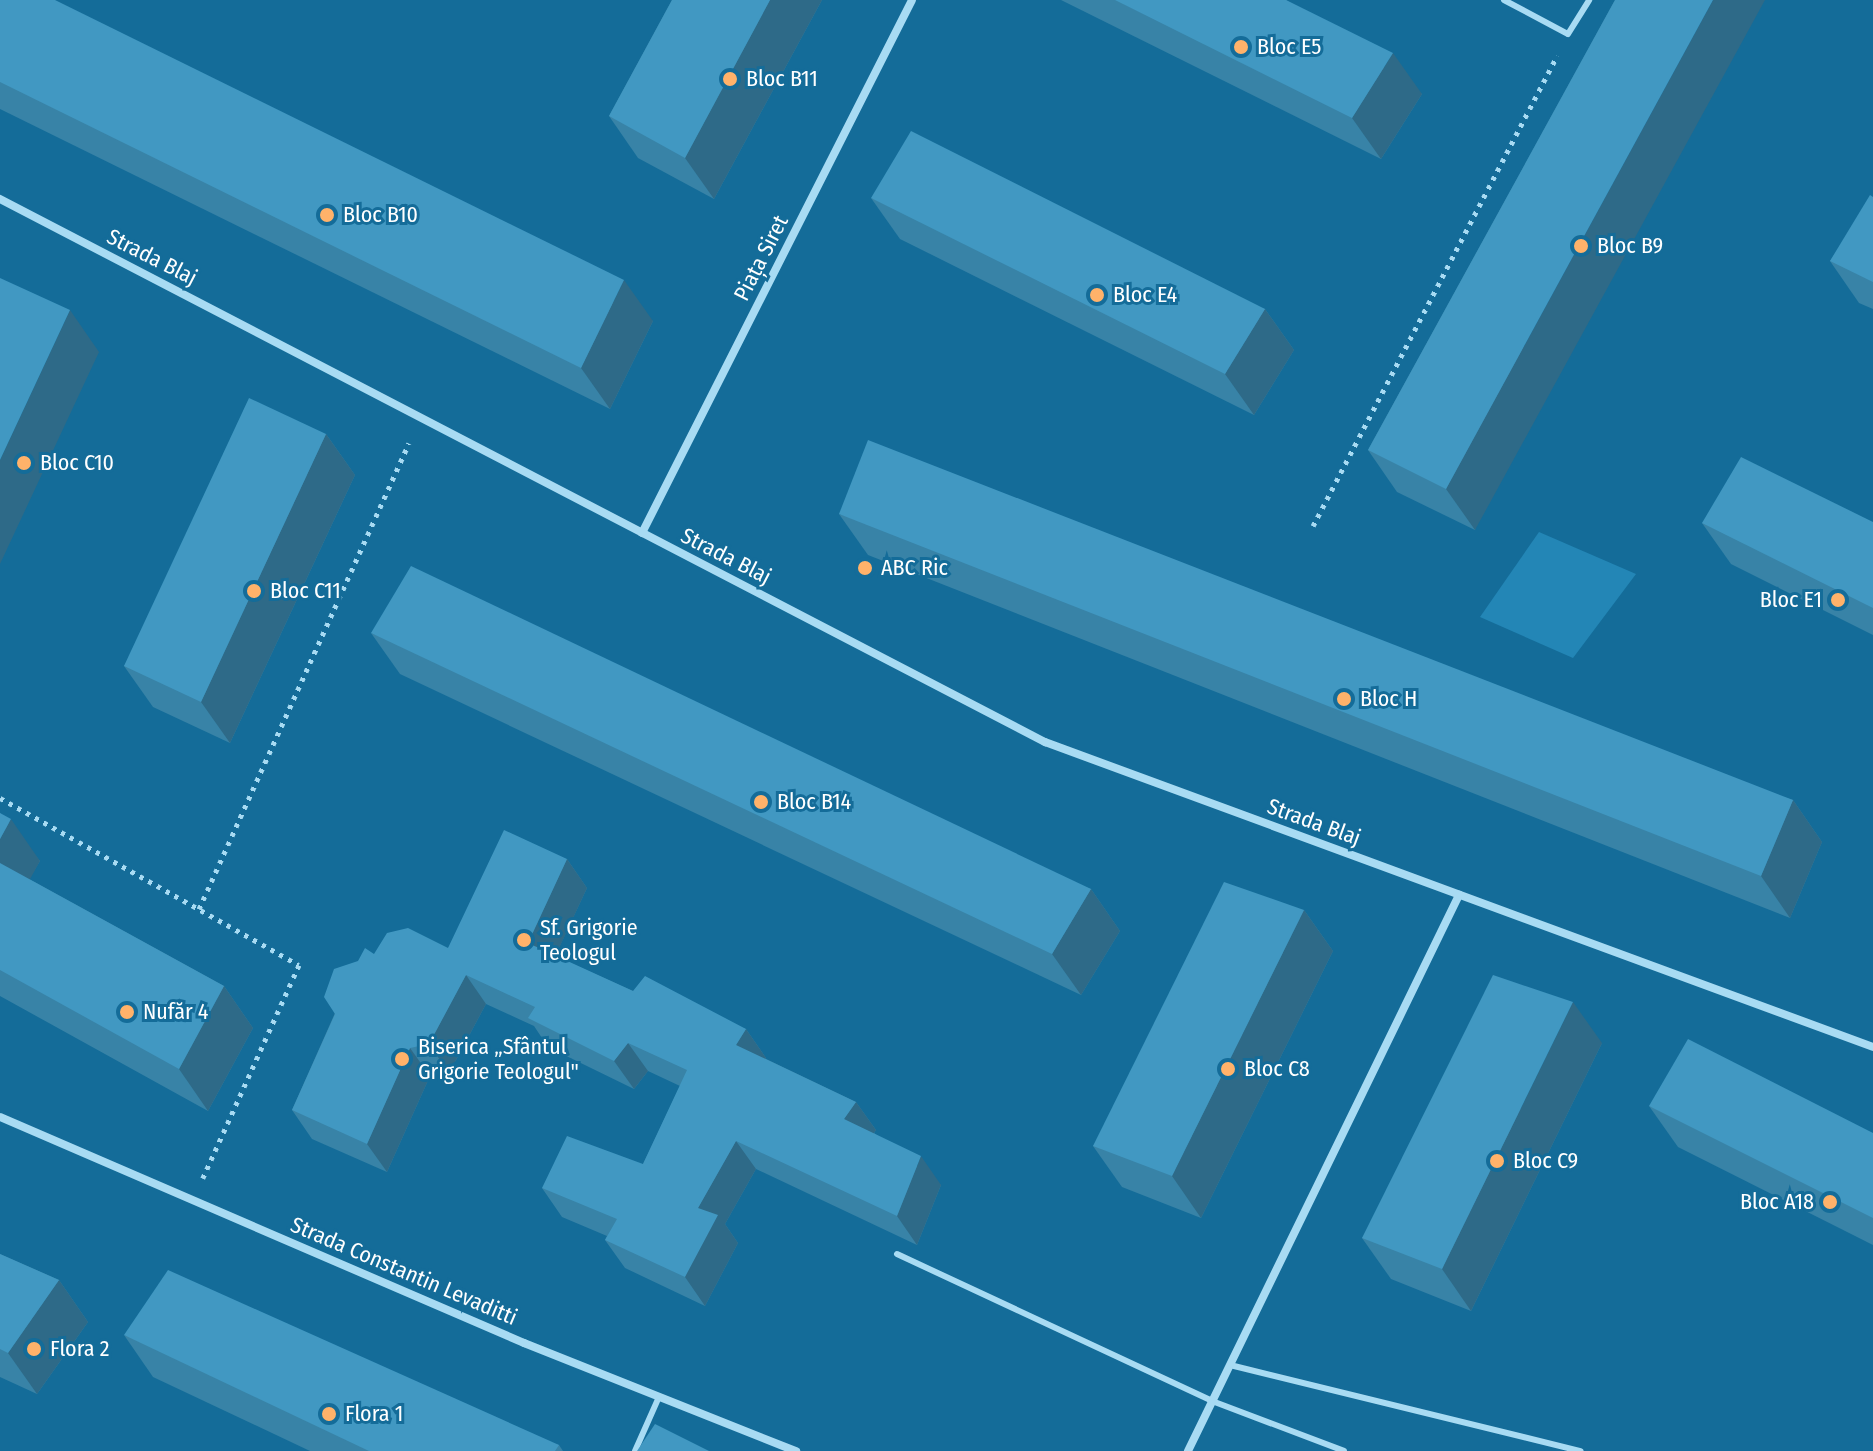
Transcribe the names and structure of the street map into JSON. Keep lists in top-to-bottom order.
{
  "streets": {
    "street": ["Strada Blaj", "Piața Siret", "Strada Constantin Levaditti"]
  },
  "crossings": [
    ["Strada Blaj", "Piața Siret"]
  ],
  "places": [
    "Bloc E5",
    "Bloc B11",
    "Bloc B10",
    "Bloc B9",
    "Bloc E4",
    "Bloc C10",
    "ABC Ric",
    "Bloc C11",
    "Bloc E1",
    "Bloc H",
    "Bloc B14",
    "Sf. Grigorie Teologul",
    "Nufăr 4",
    "Biserica „Sfântul Grigorie Teologul\"",
    "Bloc C8",
    "Bloc C9",
    "Bloc A18",
    "Flora 2",
    "Flora 1"
  ]
}
